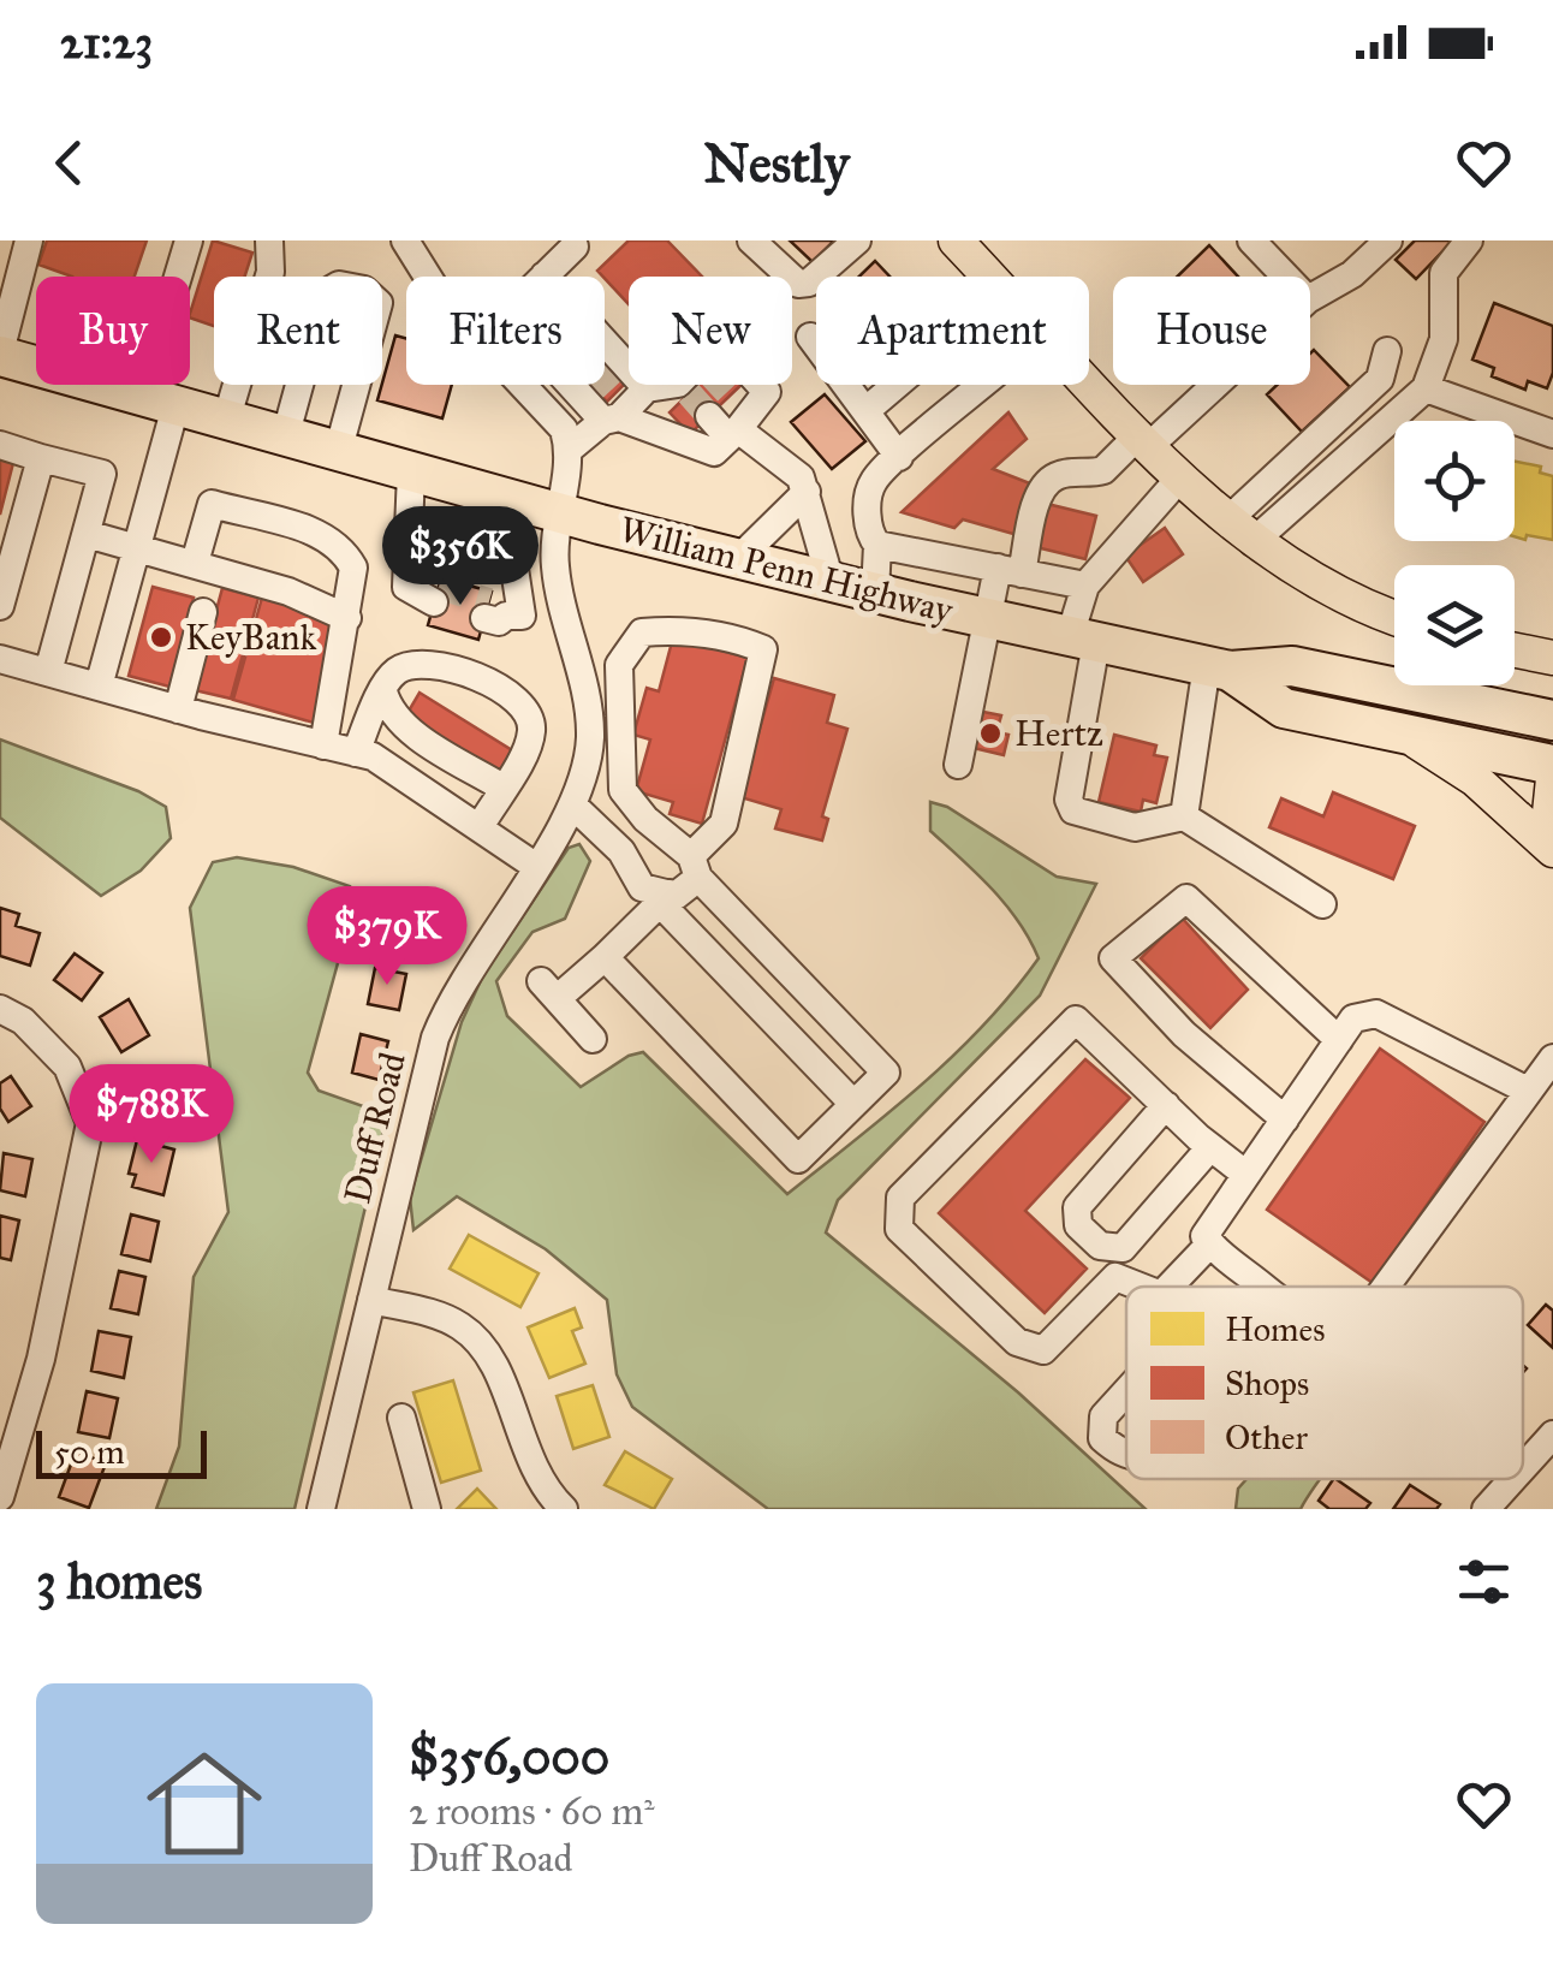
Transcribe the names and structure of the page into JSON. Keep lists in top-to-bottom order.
{
  "streets": {
    "highway": ["William Penn Highway"],
    "street": ["Duff Road"]
  },
  "crossings": [
    ["William Penn Highway", "Duff Road"]
  ],
  "places": ["KeyBank", "Hertz"],
  "legend": ["Homes", "Shops", "Other"],
  "scale_bar": "50 m",
  "page": {
    "status": "21:23",
    "header": "Nestly",
    "chip": [
      "Buy",
      "Rent",
      "Filters",
      "New",
      "Apartment",
      "House"
    ],
    "price": ["$356K", "$379K", "$788K"],
    "scale": "50 m",
    "heading": "3 homes",
    "list": [
      {
        "name": "$356,000",
        "note": "2 rooms · 60 m² · Duff Road"
      }
    ]
  }
}
